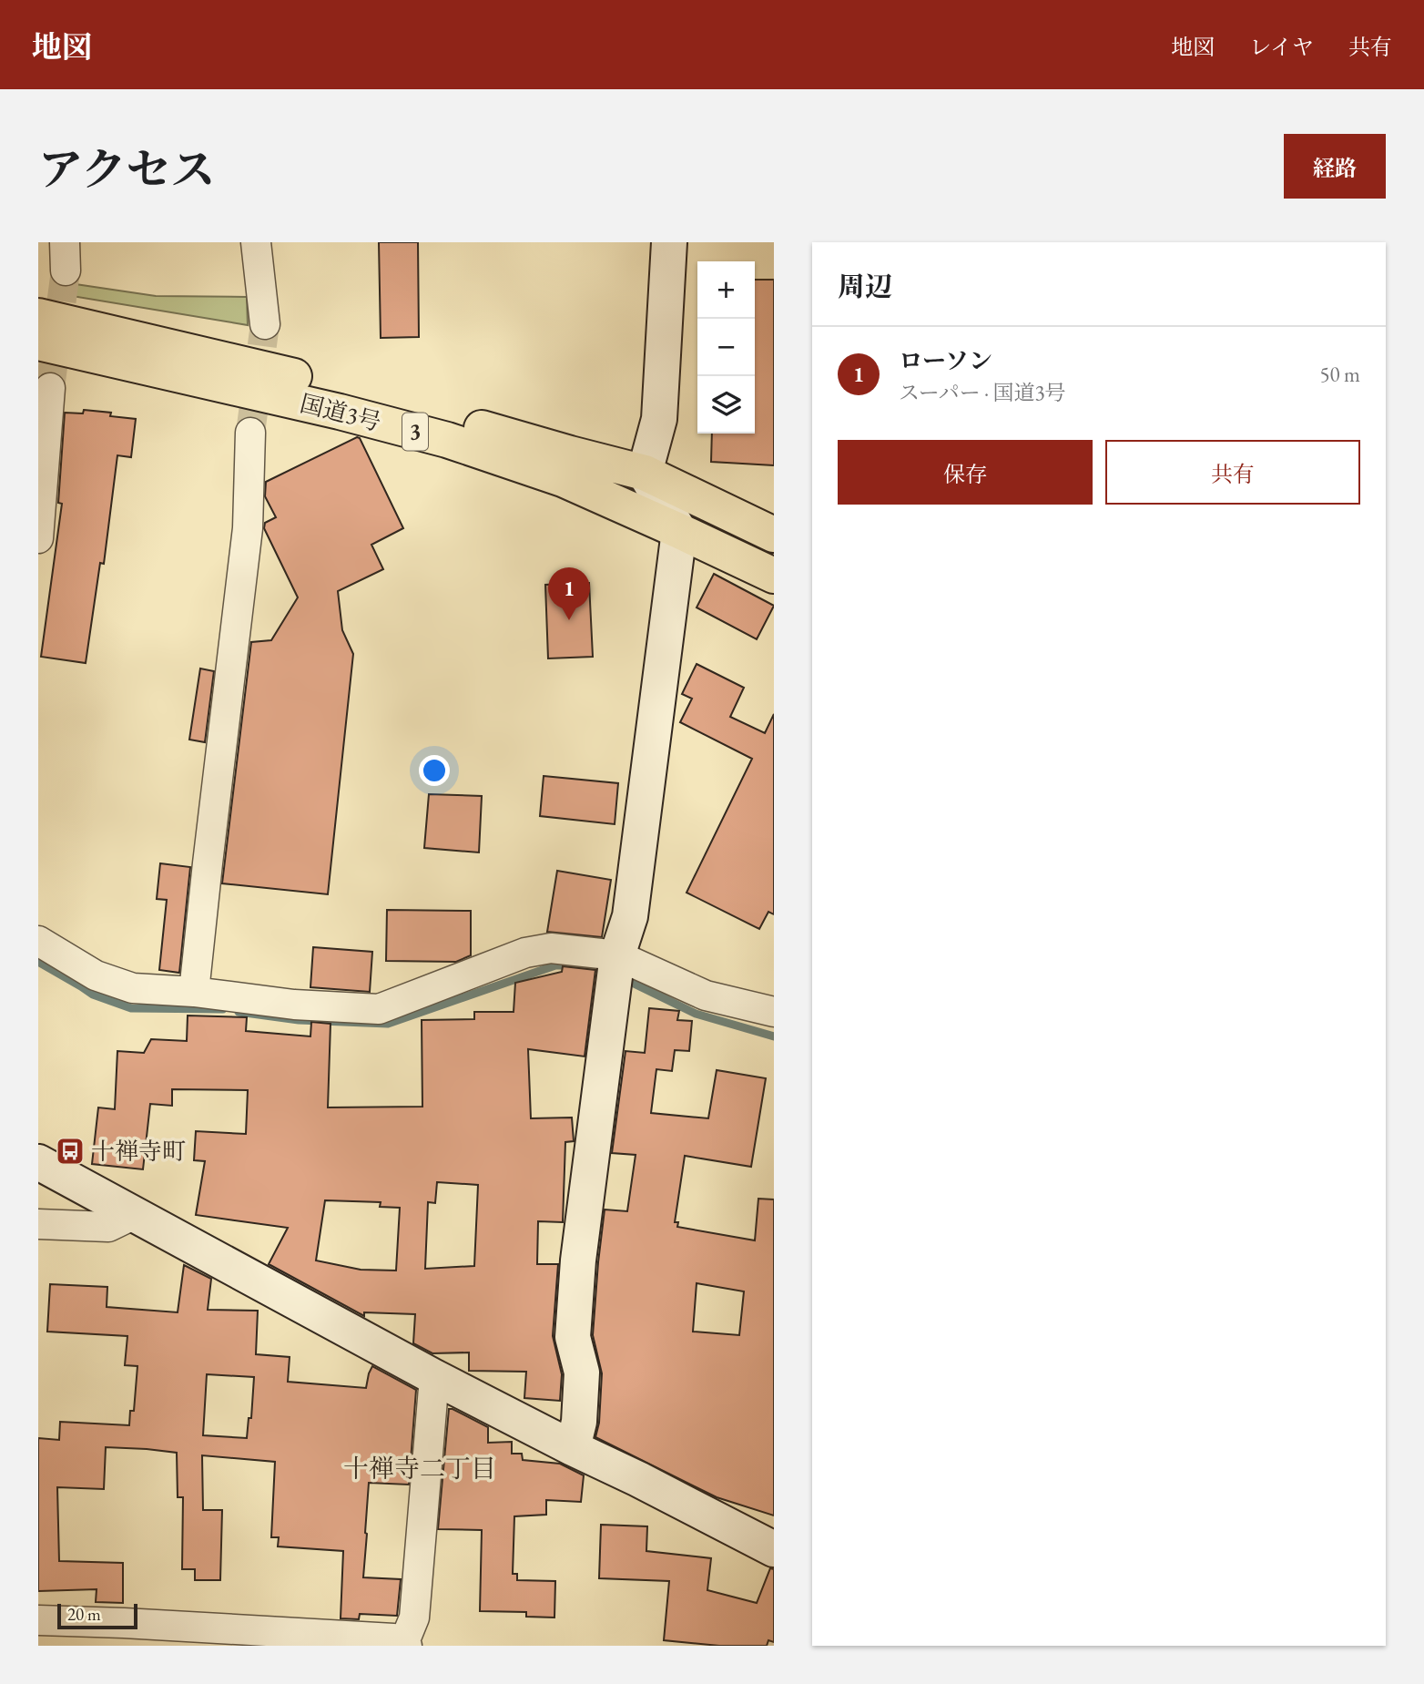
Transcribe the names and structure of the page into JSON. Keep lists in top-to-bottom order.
{
  "streets": {
    "highway": ["国道3号", "3"]
  },
  "districts": ["十禅寺二丁目"],
  "places": {
    "bus stop": ["十禅寺町"]
  },
  "scale_bar": "20 m",
  "page": {
    "header": "地図",
    "nav": ["地図", "レイヤ", "共有"],
    "title": "アクセス",
    "buttons": [
      "経路",
      ["保存", "共有"]
    ],
    "heading": "周辺",
    "map_buttons": ["+", "−"],
    "list": [
      {
        "mark": "1",
        "name": "ローソン",
        "note": "スーパー · 国道3号",
        "value": "50 m"
      }
    ],
    "pins": "1",
    "scale": "20 m"
  }
}
